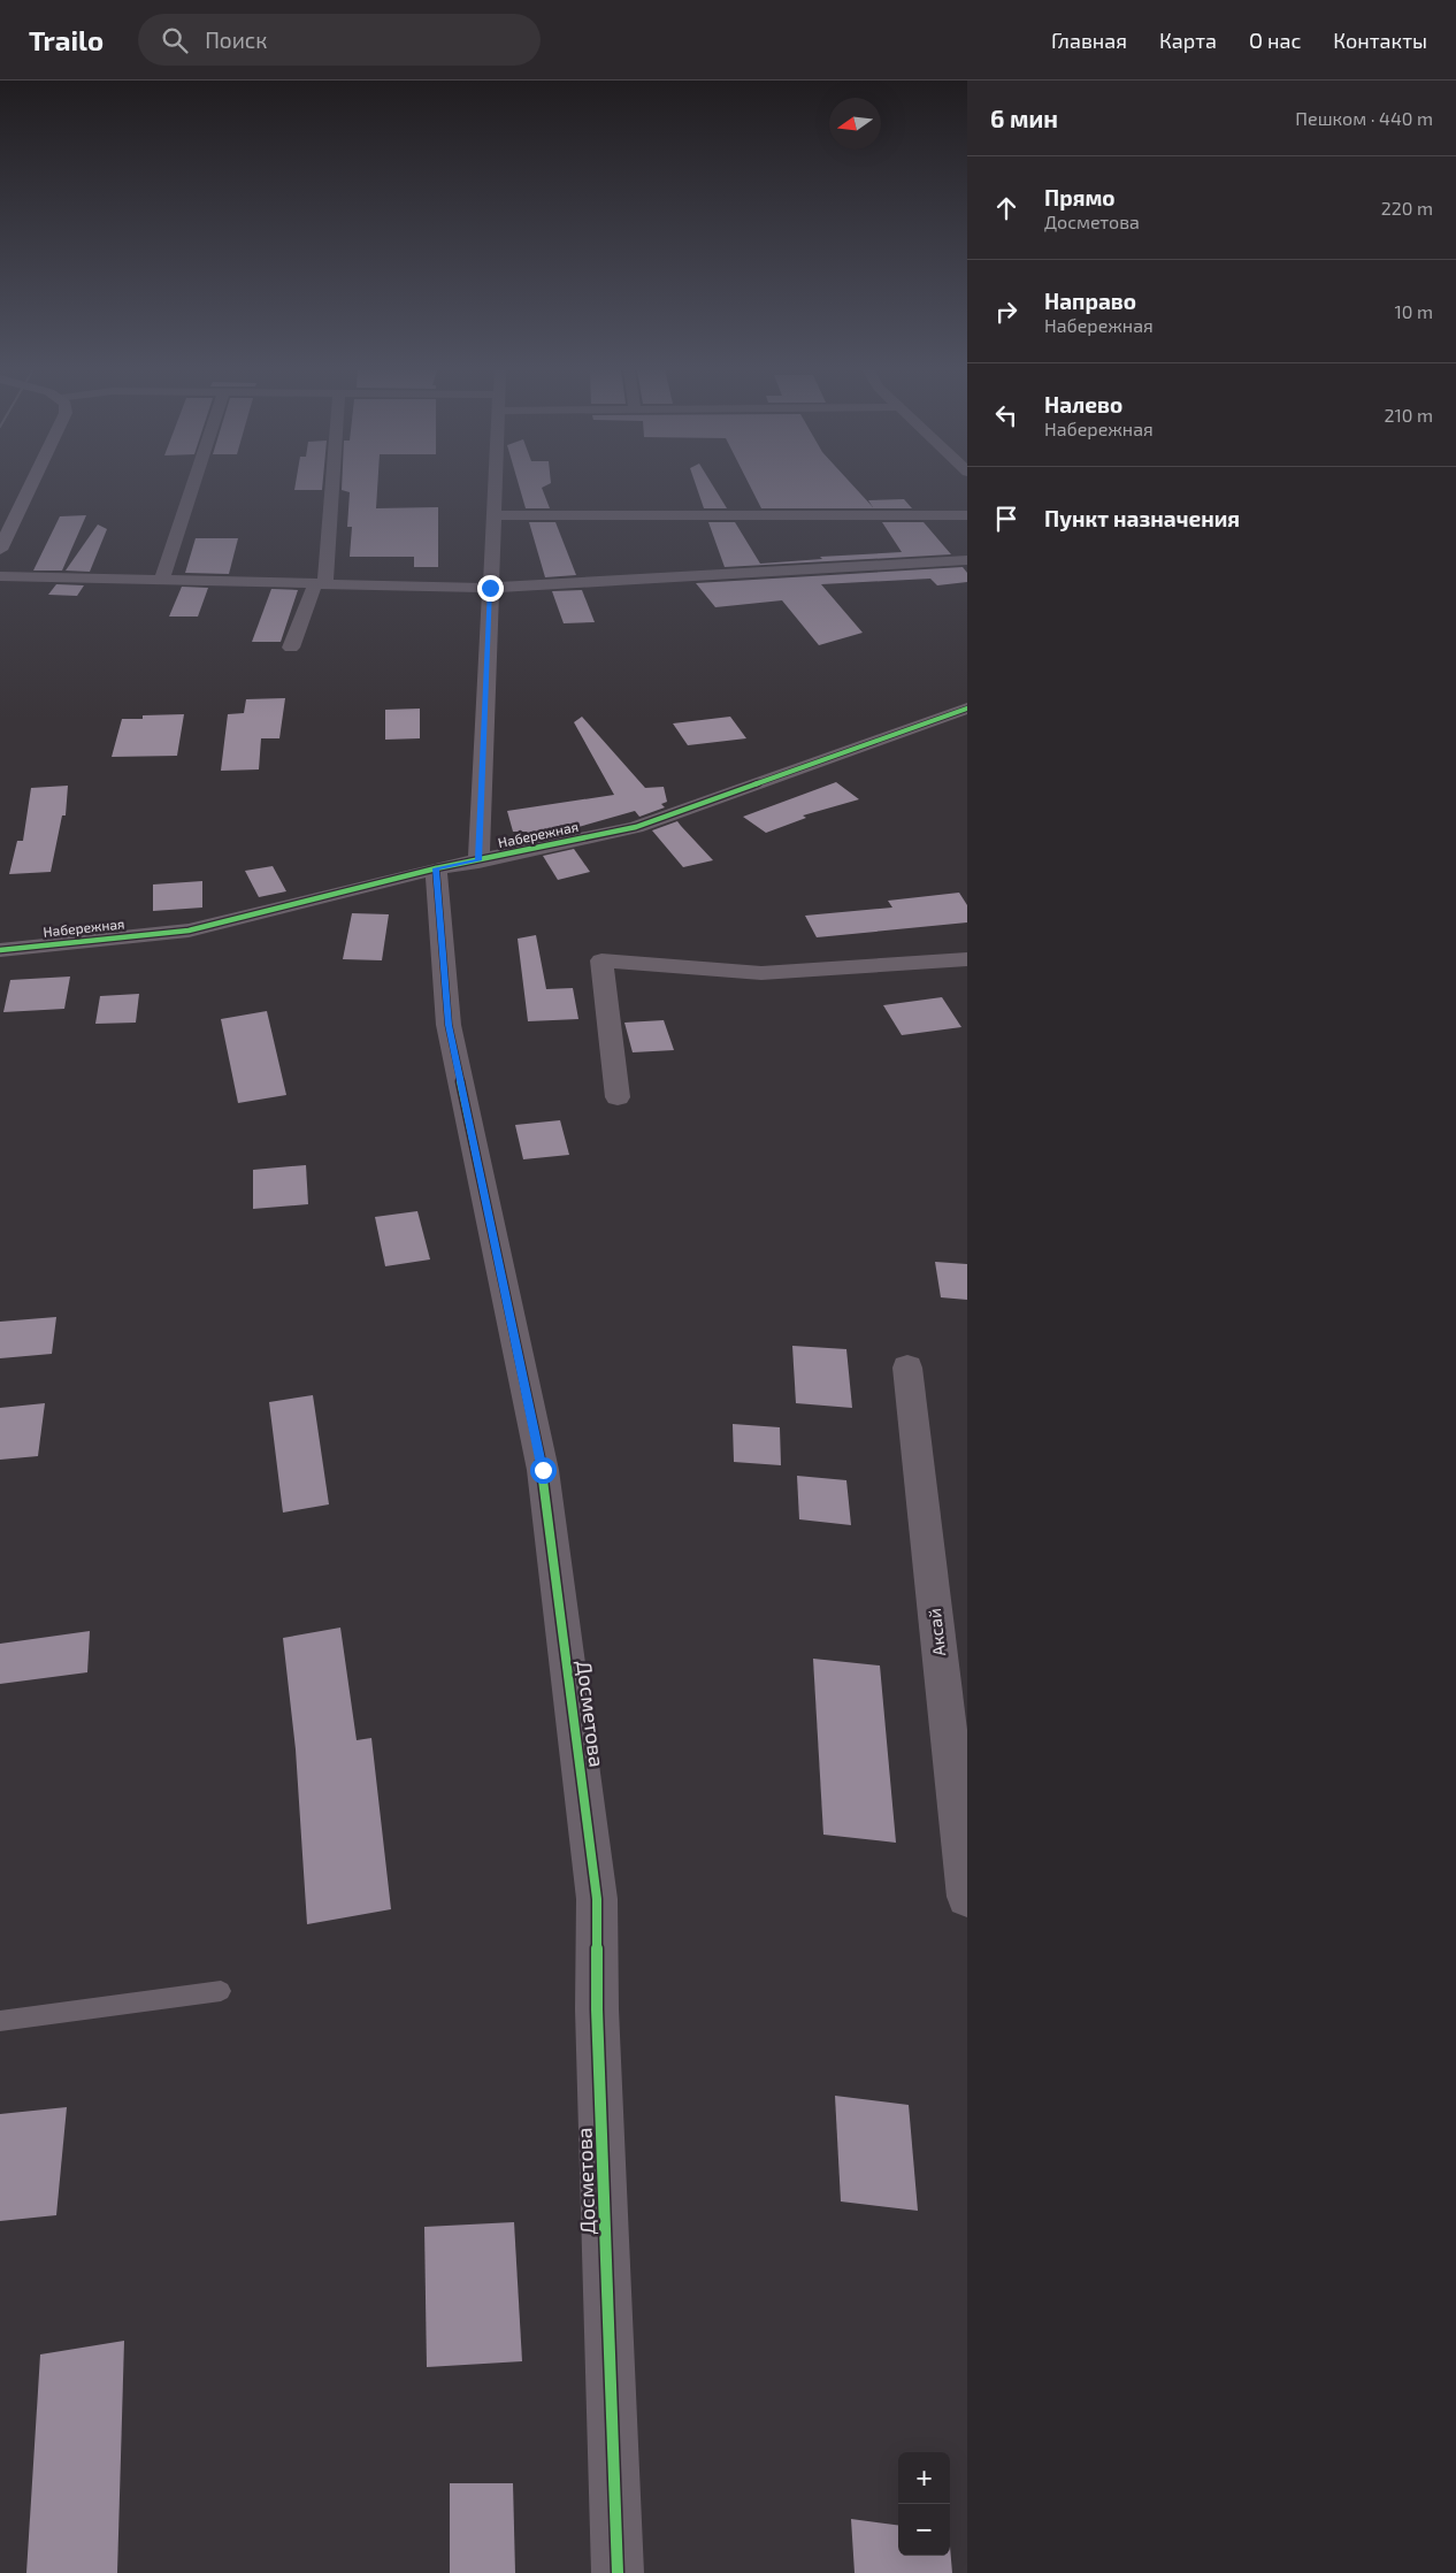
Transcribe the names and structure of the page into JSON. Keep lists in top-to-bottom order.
{
  "streets": {
    "street": ["Набережная", "Аксай", "Досметова"]
  },
  "crossings": [
    ["Набережная", "Досметова"]
  ],
  "north": "left",
  "page": {
    "header": "Trailo",
    "search": "Поиск",
    "nav": [
      "Главная",
      "Карта",
      "О нас",
      "Контакты"
    ],
    "heading": ["6 мин", "Пешком · 440 m"],
    "list": [
      ["Прямо", "Досметова", "220 m"],
      ["Направо", "Набережная", "10 m"],
      ["Налево", "Набережная", "210 m"],
      "Пункт назначения"
    ],
    "map_buttons": ["+", "−"]
  }
}
